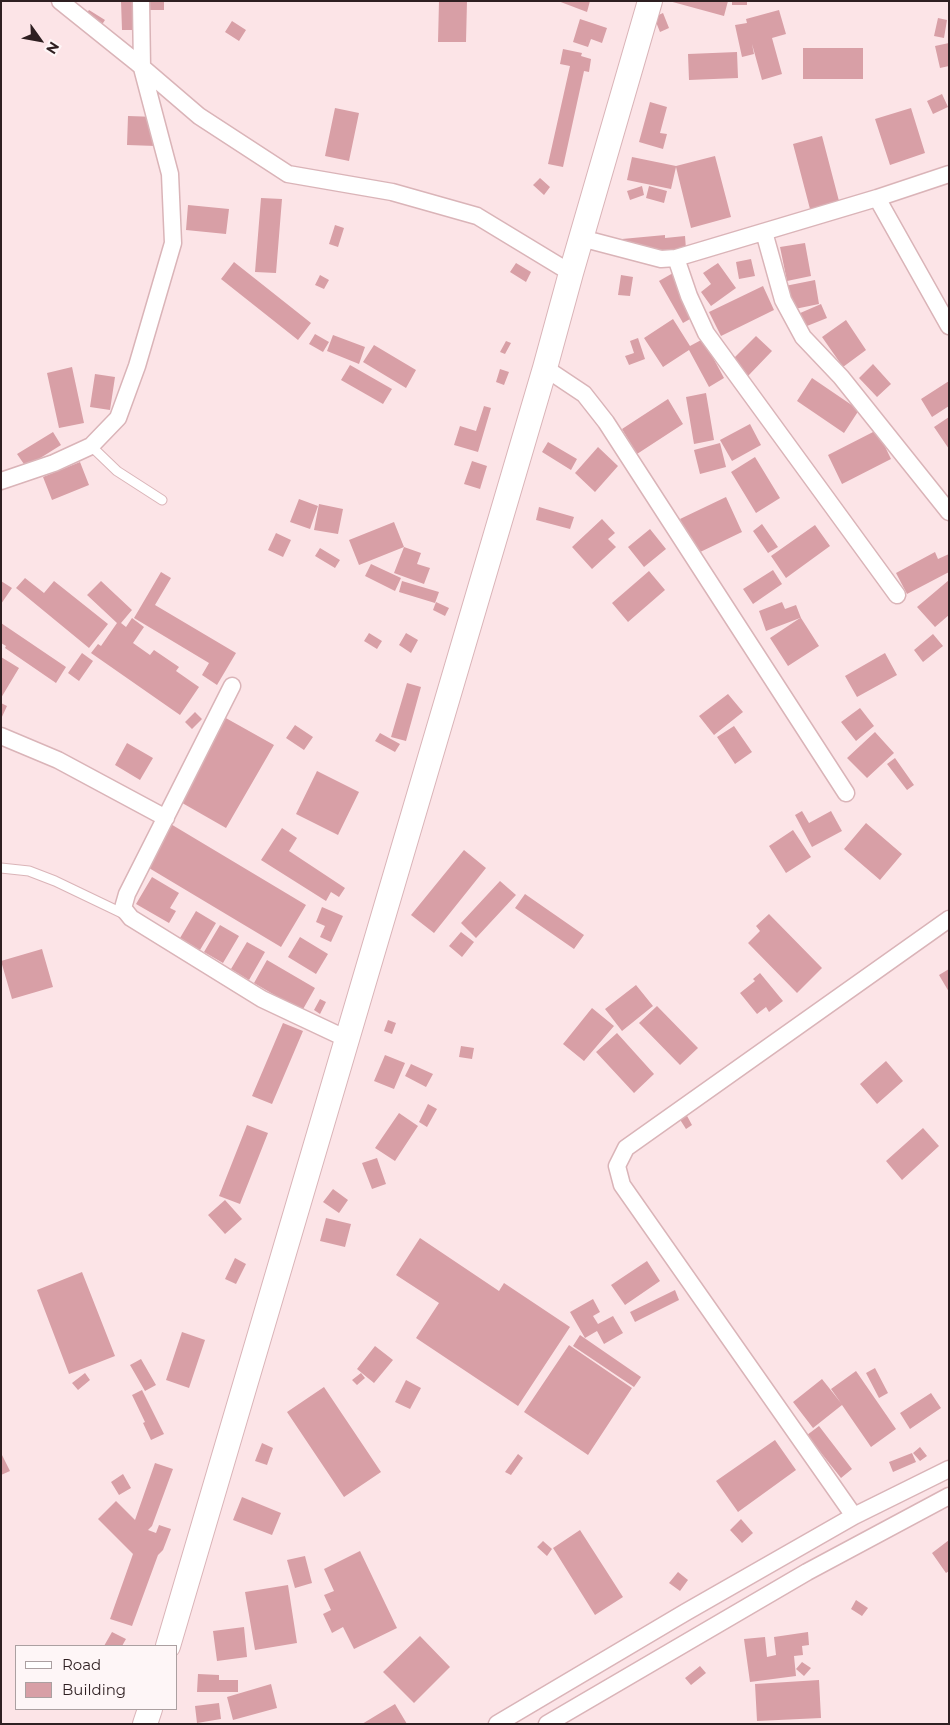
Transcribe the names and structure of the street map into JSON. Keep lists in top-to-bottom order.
{
  "legend": ["Road", "Building"],
  "north": "bottom right"
}
